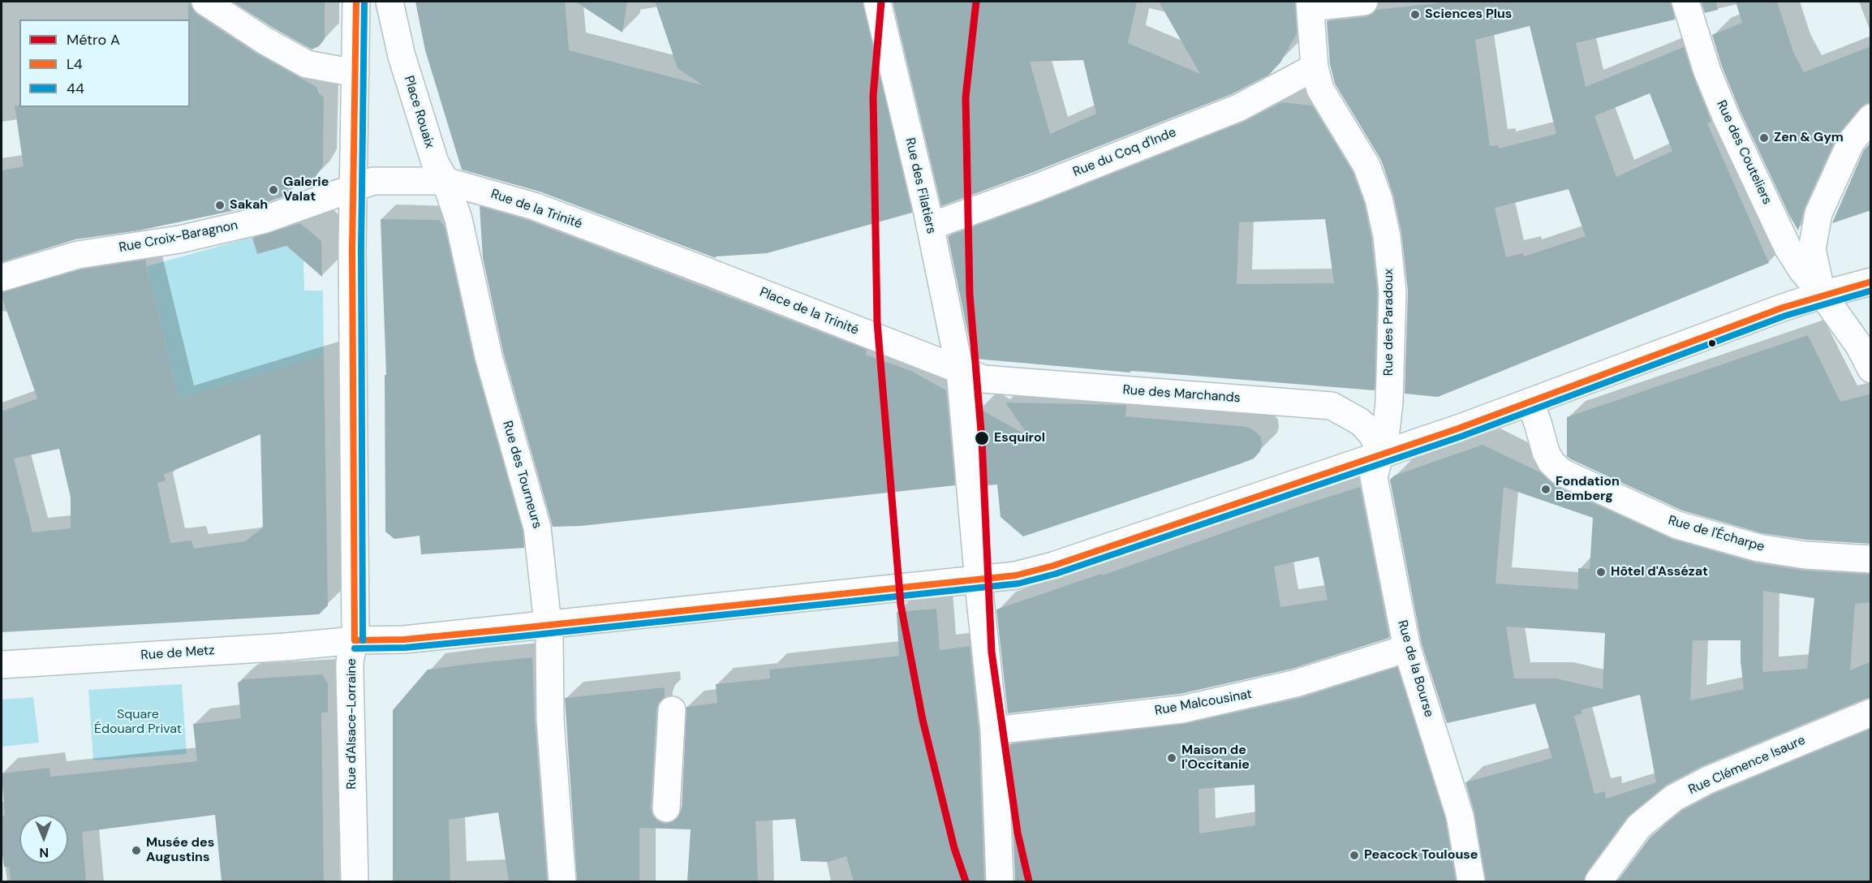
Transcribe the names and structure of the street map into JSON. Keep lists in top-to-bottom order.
{
  "streets": {
    "street": [
      "Place Rouaix",
      "Rue du Coq d'Inde",
      "Rue des Couteliers",
      "Rue des Filatiers",
      "Rue de la Trinité",
      "Rue Croix-Baragnon",
      "Place de la Trinité",
      "Rue des Paradoux",
      "Rue des Marchands",
      "Rue des Tourneurs",
      "Rue de l'Écharpe",
      "Rue de Metz",
      "Rue de la Bourse",
      "Rue Malcousinat",
      "Rue d'Alsace-Lorraine",
      "Rue Clémence Isaure"
    ]
  },
  "crossings": [
    ["Place Rouaix", "Rue de la Trinité"],
    ["Place Rouaix", "Rue des Tourneurs"],
    ["Rue du Coq d'Inde", "Rue des Filatiers"],
    ["Rue du Coq d'Inde", "Rue des Paradoux"],
    ["Rue des Filatiers", "Place de la Trinité"],
    ["Rue des Filatiers", "Rue des Marchands"],
    ["Rue des Filatiers", "Rue de Metz"],
    ["Rue des Filatiers", "Rue Malcousinat"],
    ["Rue de la Trinité", "Rue Croix-Baragnon"],
    ["Rue de la Trinité", "Place de la Trinité"],
    ["Rue de la Trinité", "Rue d'Alsace-Lorraine"],
    ["Rue Croix-Baragnon", "Rue d'Alsace-Lorraine"],
    ["Place de la Trinité", "Rue des Marchands"],
    ["Rue des Paradoux", "Rue des Marchands"],
    ["Rue des Paradoux", "Rue de la Bourse"],
    ["Rue des Marchands", "Rue de la Bourse"],
    ["Rue des Tourneurs", "Rue de Metz"],
    ["Rue de Metz", "Rue d'Alsace-Lorraine"],
    ["Rue de la Bourse", "Rue Malcousinat"]
  ],
  "parks": ["Square Édouard Privat"],
  "places": [
    "Sciences Plus",
    "Zen & Gym",
    "Galerie Valat",
    "Sakah",
    "Esquirol",
    "Fondation Bemberg",
    "Hôtel d'Assézat",
    "Maison de l'Occitanie",
    "Musée des Augustins",
    "Peacock Toulouse"
  ],
  "lines": ["metro line A", "transit line L4", "transit line 44"],
  "legend": ["Métro A", "L4", "44"],
  "north": "bottom"
}
